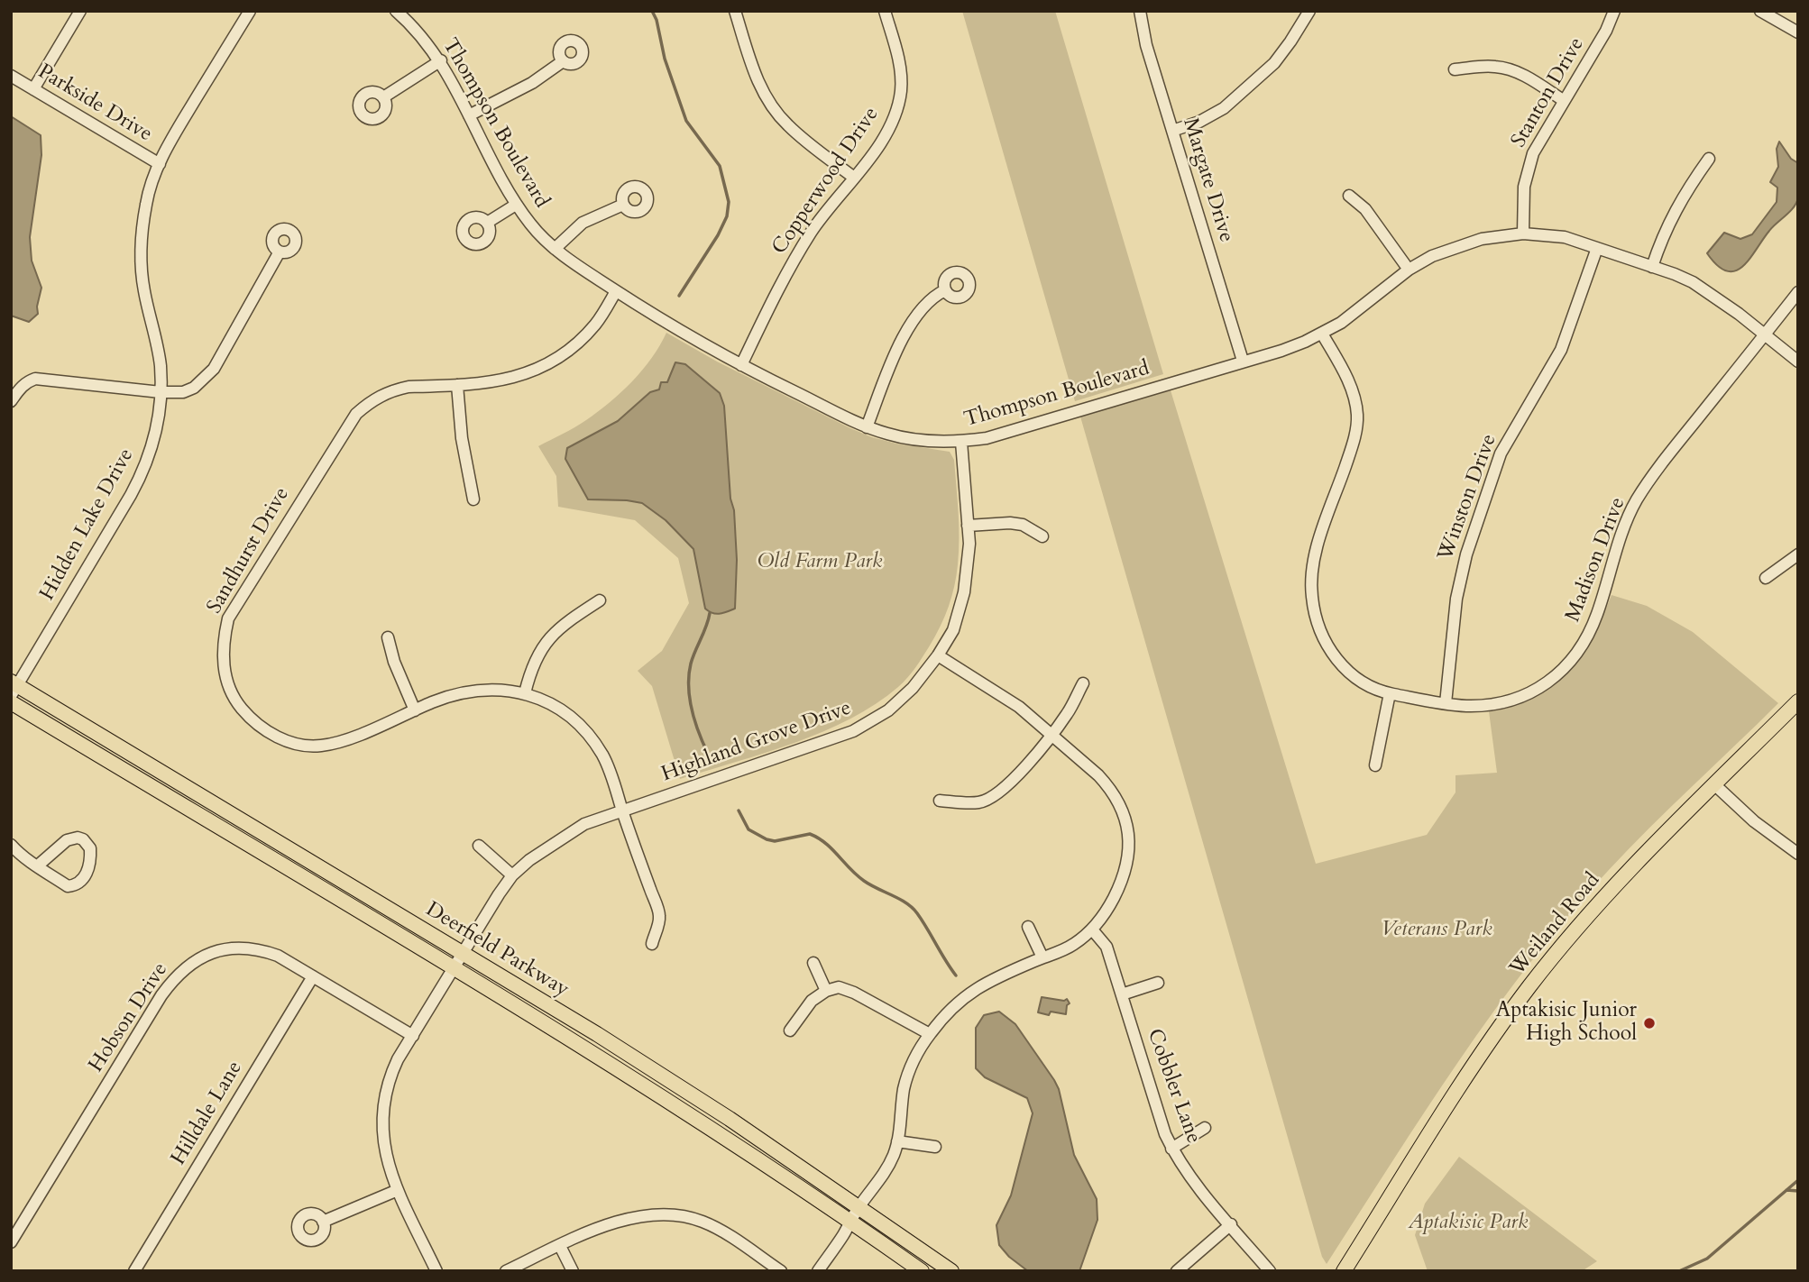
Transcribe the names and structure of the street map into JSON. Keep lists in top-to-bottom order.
{
  "streets": {
    "main road": ["Weiland Road", "Deerfield Parkway"],
    "street": [
      "Stanton Drive",
      "Parkside Drive",
      "Thompson Boulevard",
      "Margate Drive",
      "Copperwood Drive",
      "Winston Drive",
      "Hidden Lake Drive",
      "Sandhurst Drive",
      "Madison Drive",
      "Highland Grove Drive",
      "Hobson Drive",
      "Cobbler Lane",
      "Hilldale Lane"
    ]
  },
  "crossings": [
    ["Stanton Drive", "Thompson Boulevard"],
    ["Parkside Drive", "Hidden Lake Drive"],
    ["Thompson Boulevard", "Margate Drive"],
    ["Thompson Boulevard", "Copperwood Drive"],
    ["Thompson Boulevard", "Winston Drive"],
    ["Thompson Boulevard", "Sandhurst Drive"],
    ["Thompson Boulevard", "Madison Drive"],
    ["Thompson Boulevard", "Highland Grove Drive"],
    ["Winston Drive", "Madison Drive"],
    ["Hidden Lake Drive", "Deerfield Parkway"],
    ["Sandhurst Drive", "Highland Grove Drive"],
    ["Highland Grove Drive", "Deerfield Parkway"],
    ["Highland Grove Drive", "Hobson Drive"],
    ["Hobson Drive", "Hilldale Lane"]
  ],
  "parks": ["Old Farm Park", "Veterans Park", "Aptakisic Park"],
  "places": ["Aptakisic Junior High School"]
}
